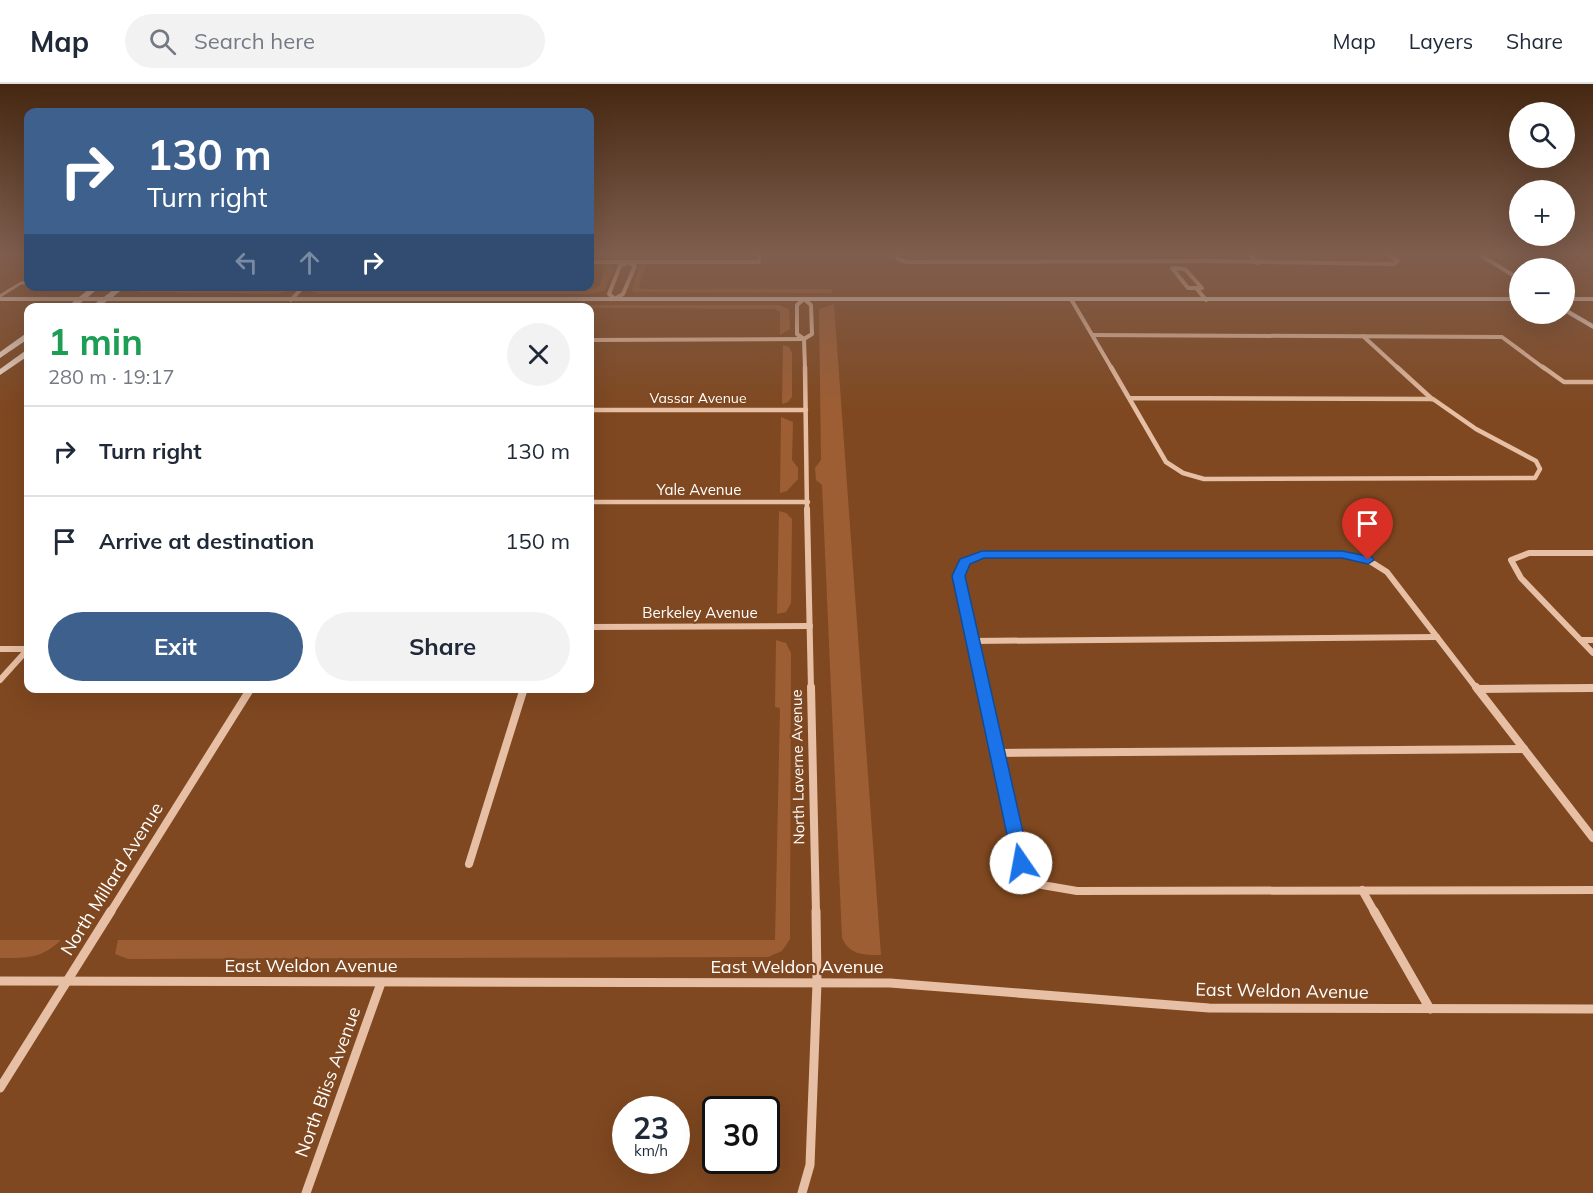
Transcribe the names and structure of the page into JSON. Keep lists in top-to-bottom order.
{
  "streets": {
    "street": [
      "Vassar Avenue",
      "Yale Avenue",
      "Berkeley Avenue",
      "North Laverne Avenue",
      "North Millard Avenue",
      "East Weldon Avenue",
      "North Bliss Avenue"
    ]
  },
  "crossings": [
    ["Vassar Avenue", "North Laverne Avenue"],
    ["Yale Avenue", "North Laverne Avenue"],
    ["Berkeley Avenue", "North Laverne Avenue"],
    ["North Laverne Avenue", "East Weldon Avenue"],
    ["North Millard Avenue", "East Weldon Avenue"],
    ["East Weldon Avenue", "North Bliss Avenue"]
  ],
  "page": {
    "header": "Map",
    "search": "Search here",
    "nav": ["Map", "Layers", "Share"],
    "map_buttons": ["+", "−"],
    "turn": ["130 m", "Turn right"],
    "heading": ["1 min", "280 m · 19:17"],
    "list": [
      {
        "name": "Turn right",
        "value": "130 m"
      },
      {
        "name": "Arrive at destination",
        "value": "150 m"
      }
    ],
    "buttons": ["Exit", "Share"],
    "speed": "23 km/h",
    "limit": "30"
  }
}
